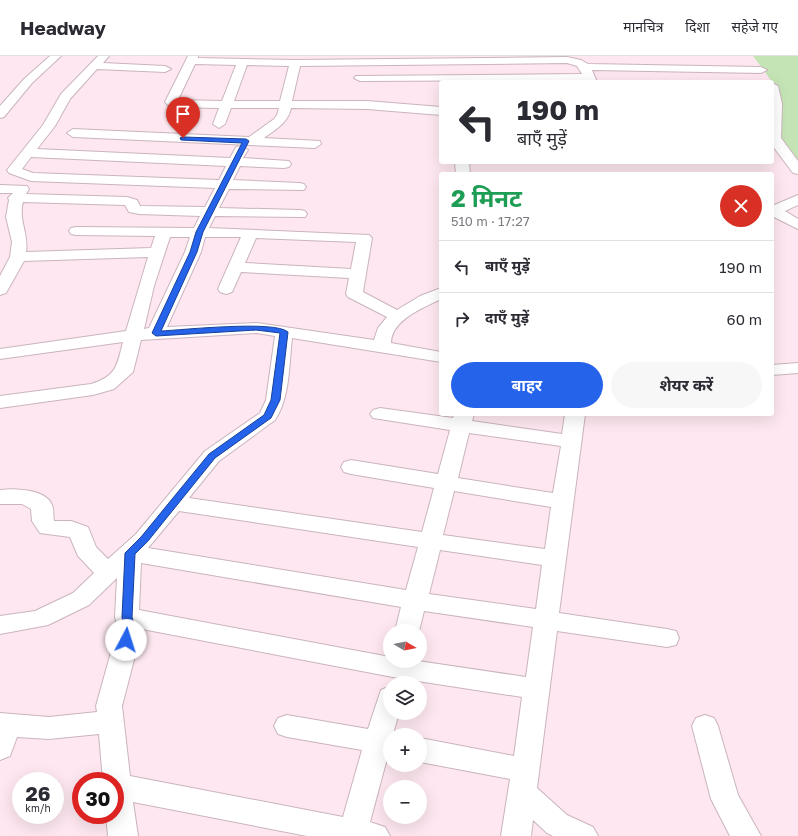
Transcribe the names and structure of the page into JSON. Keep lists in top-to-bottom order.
{
  "north": "right",
  "page": {
    "header": "Headway",
    "nav": ["मानचित्र", "दिशा", "सहेजे गए"],
    "turn": ["190 m", "बाएँ मुड़ें"],
    "heading": ["2 मिनट", "510 m · 17:27"],
    "list": [
      {
        "name": "बाएँ मुड़ें",
        "value": "190 m"
      },
      {
        "name": "दाएँ मुड़ें",
        "value": "60 m"
      }
    ],
    "buttons": ["बाहर", "शेयर करें"],
    "map_buttons": ["+", "−"],
    "speed": "26 km/h",
    "limit": "30"
  }
}
